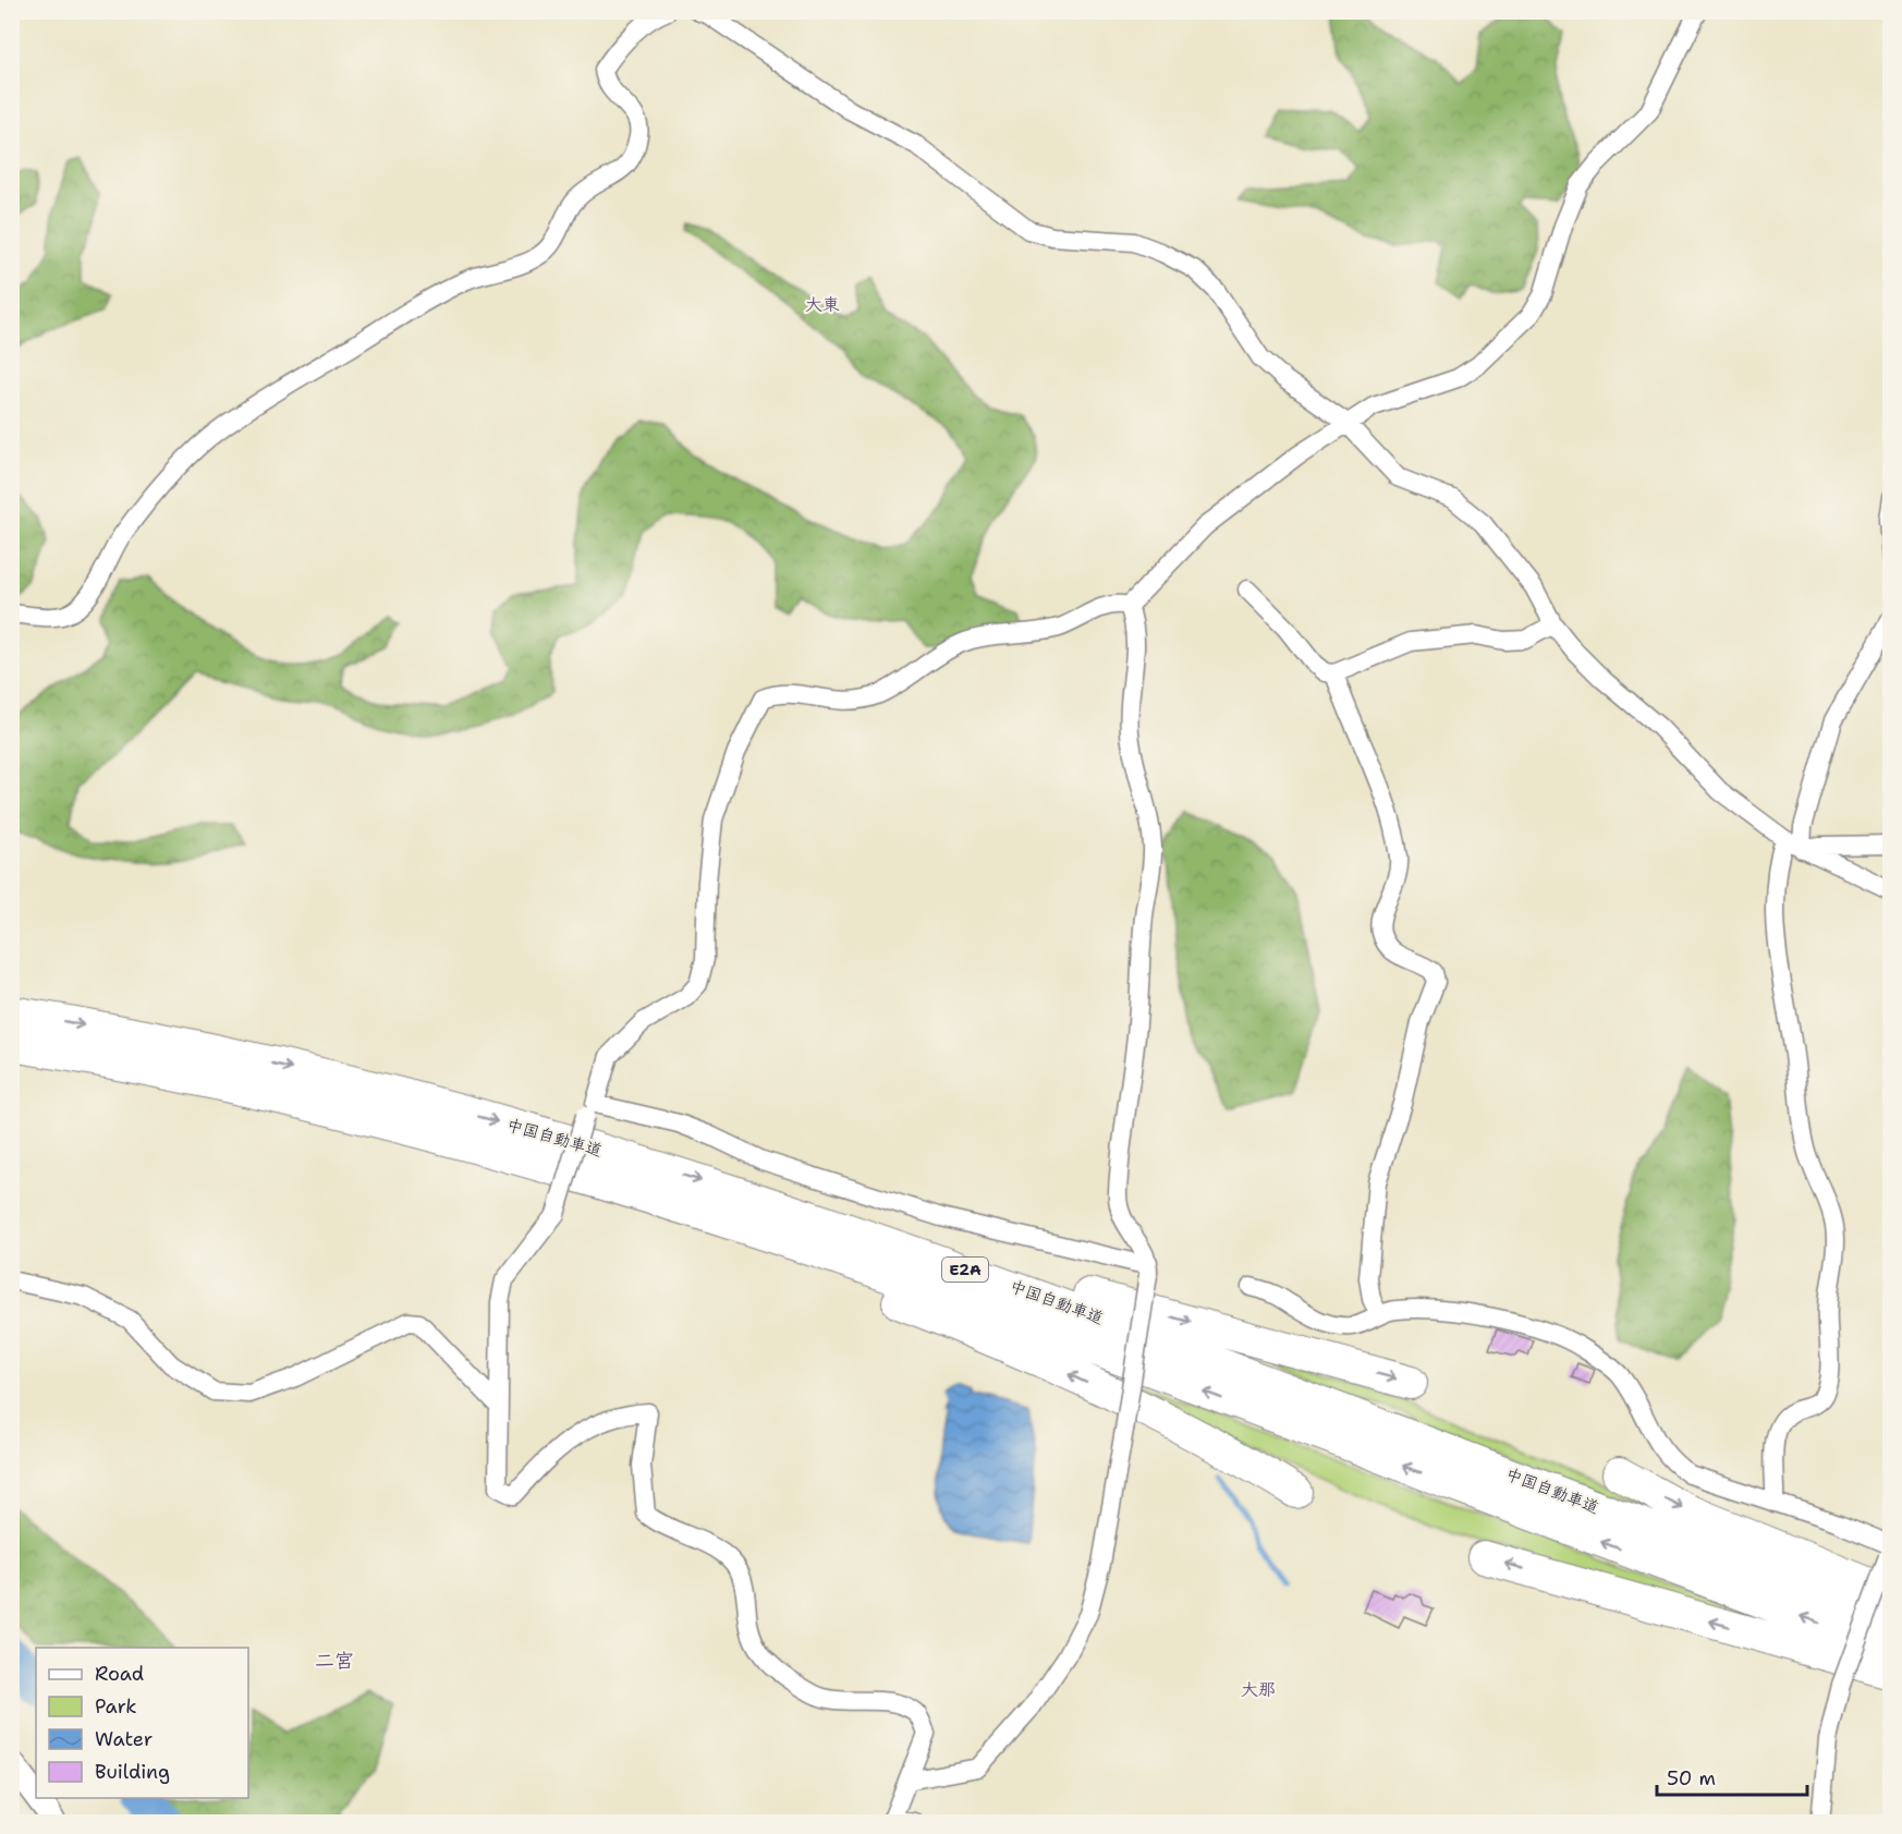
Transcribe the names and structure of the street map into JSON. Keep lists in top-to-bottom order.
{
  "streets": {
    "highway": ["中国自動車道", "E2A"]
  },
  "districts": ["大東", "二宮", "大那"],
  "legend": [
    "Road",
    "Park",
    "Water",
    "Building"
  ],
  "scale_bar": "50 m"
}
